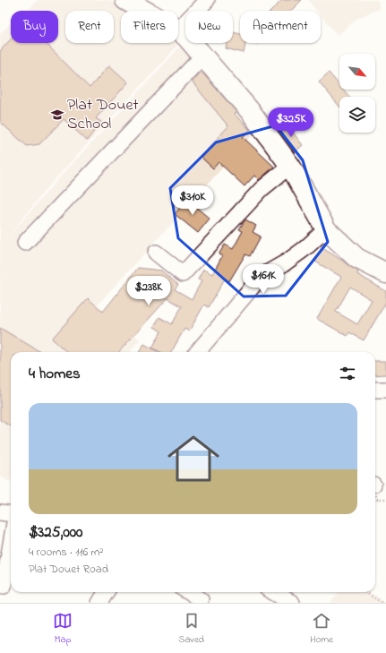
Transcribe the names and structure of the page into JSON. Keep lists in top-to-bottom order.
{
  "places": {
    "school or university": ["Plat Douet School"]
  },
  "north": "bottom right",
  "page": {
    "chip": [
      "Buy",
      "Rent",
      "Filters",
      "New",
      "Apartment"
    ],
    "price": [
      "$325K",
      "$310K",
      "$161K",
      "$238K"
    ],
    "heading": "4 homes",
    "list": [
      {
        "name": "$325,000",
        "note": "4 rooms · 116 m² · Plat Douet Road"
      }
    ],
    "tabs": ["Map", "Saved", "Home"]
  }
}
